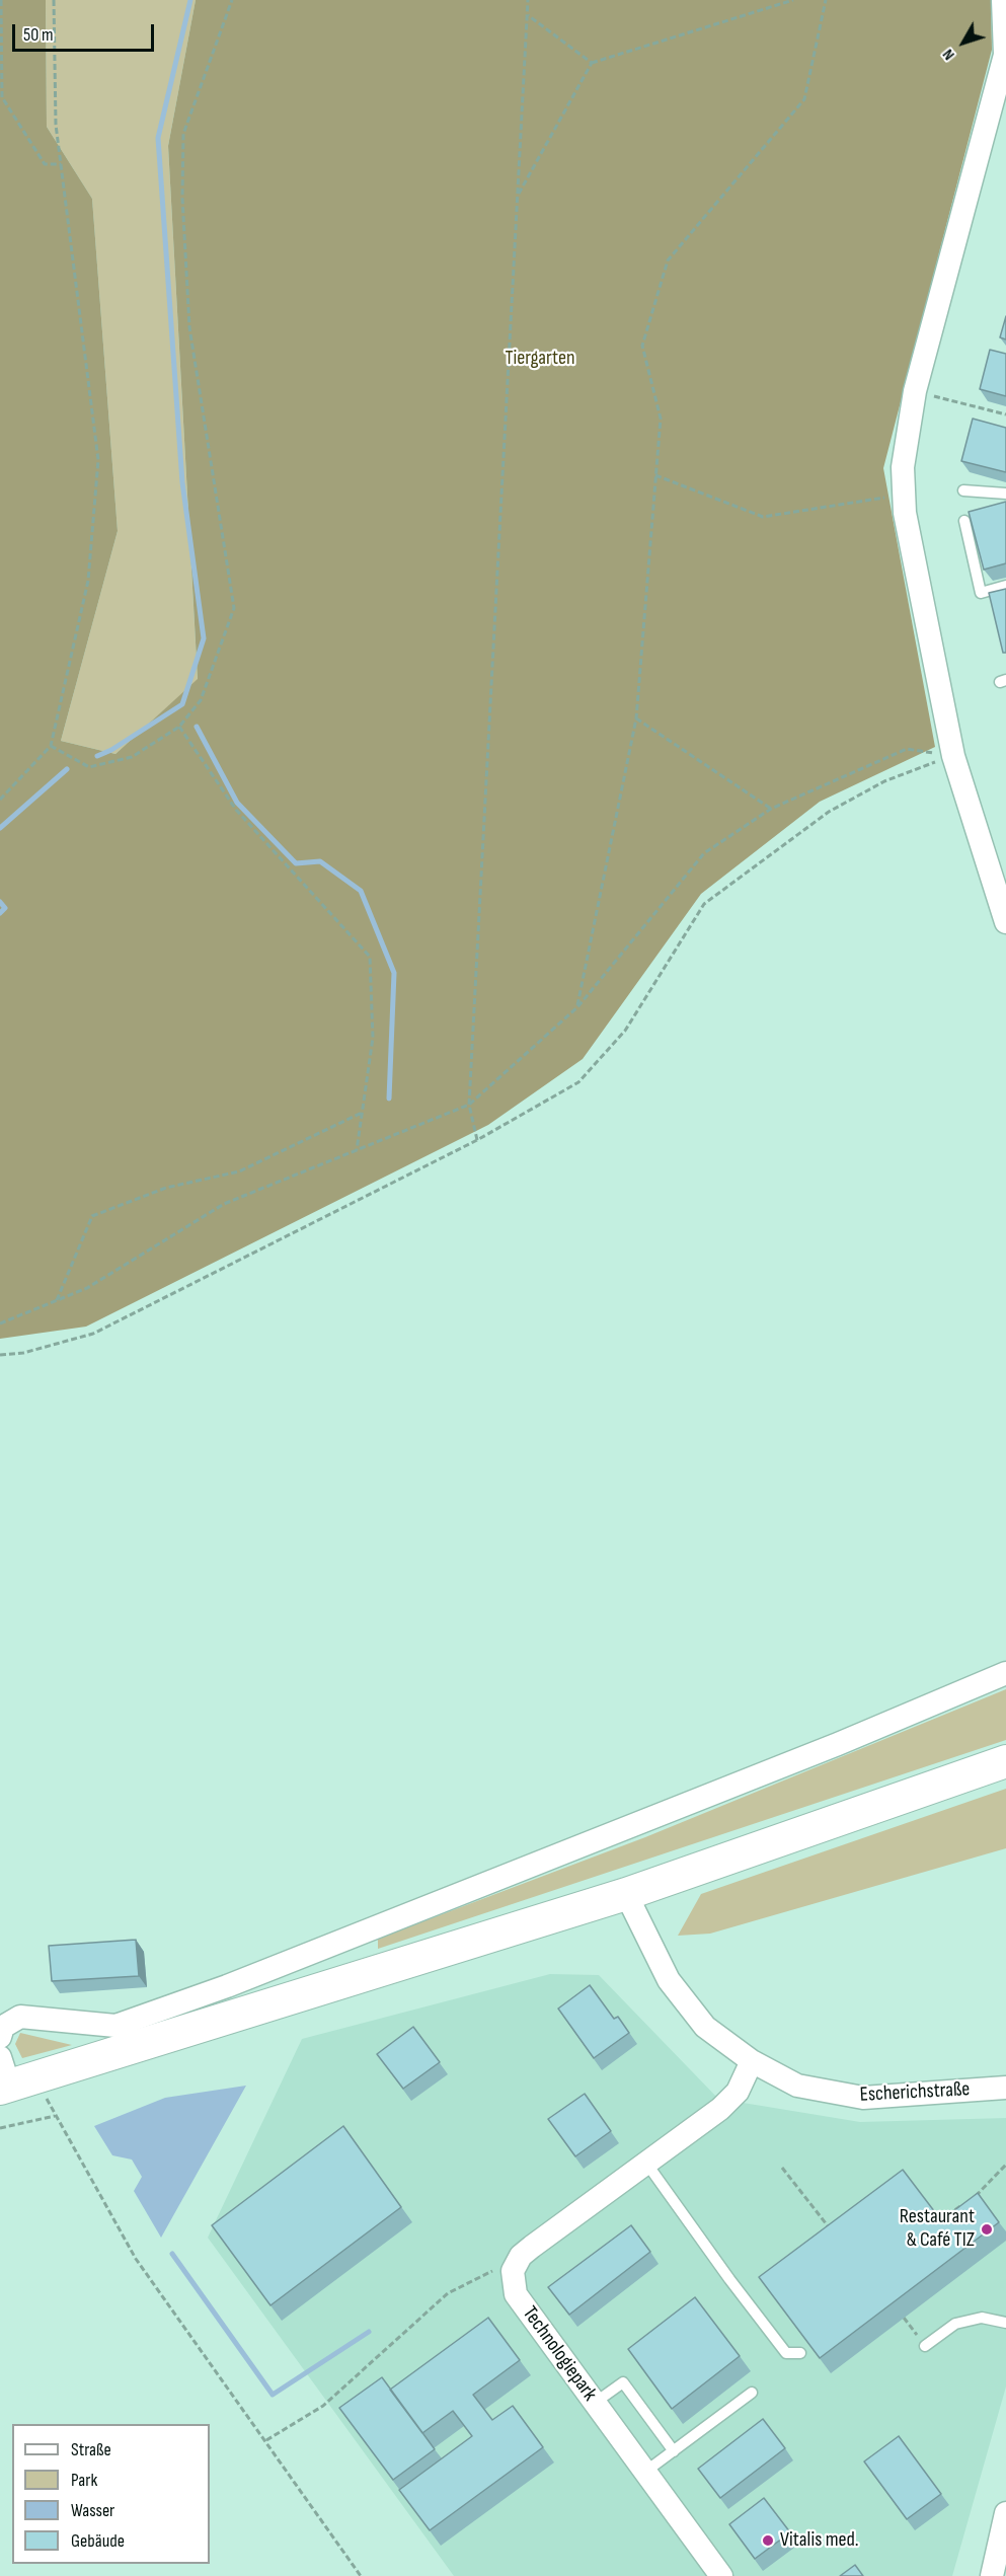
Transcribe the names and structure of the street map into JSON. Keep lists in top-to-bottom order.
{
  "streets": {
    "street": ["Escherichstraße", "Technologiepark"]
  },
  "crossings": [
    ["Escherichstraße", "Technologiepark"]
  ],
  "parks": ["Tiergarten"],
  "places": ["Restaurant & Café TIZ", "Vitalis med."],
  "legend": [
    "Straße",
    "Park",
    "Wasser",
    "Gebäude"
  ],
  "scale_bar": "50 m",
  "north": "bottom left"
}
